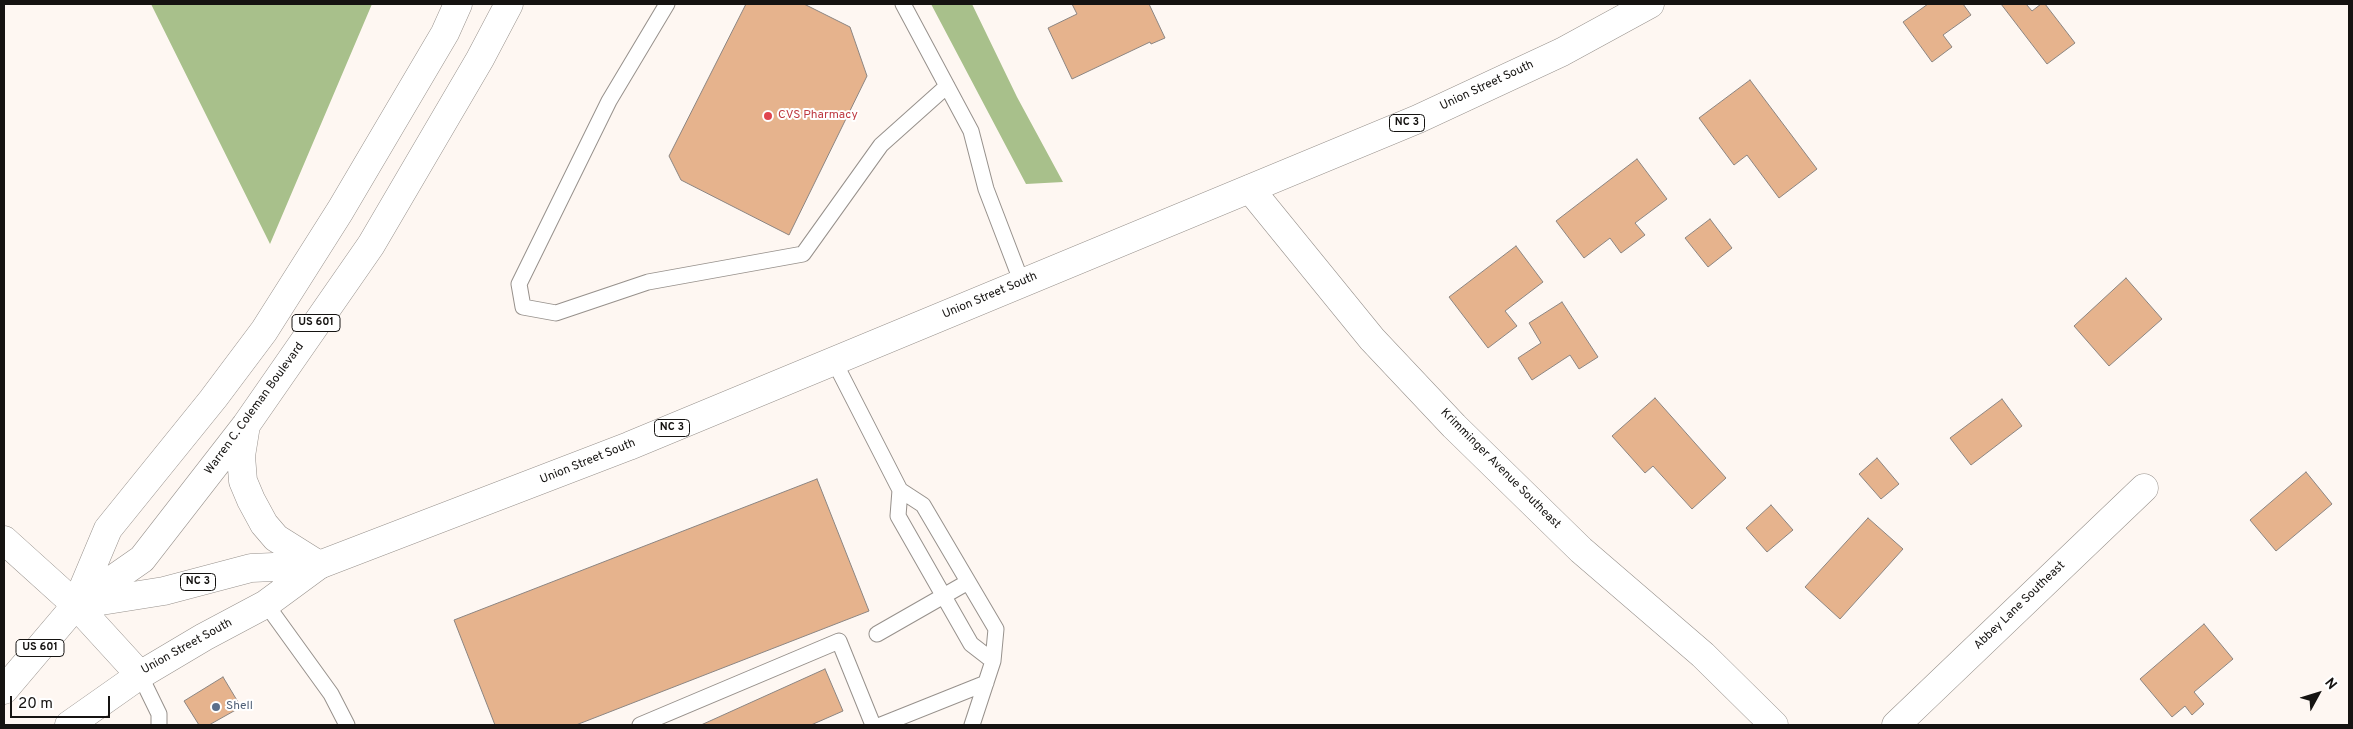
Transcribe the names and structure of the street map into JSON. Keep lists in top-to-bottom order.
{
  "streets": {
    "main road": [
      "Union Street South",
      "NC 3",
      "US 601",
      "Warren C. Coleman Boulevard",
      "Krimminger Avenue Southeast",
      "Abbey Lane Southeast"
    ]
  },
  "crossings": [
    ["Union Street South", "Warren C. Coleman Boulevard"],
    ["Union Street South", "Krimminger Avenue Southeast"]
  ],
  "places": ["CVS Pharmacy", "Shell"],
  "scale_bar": "20 m",
  "north": "top right"
}
